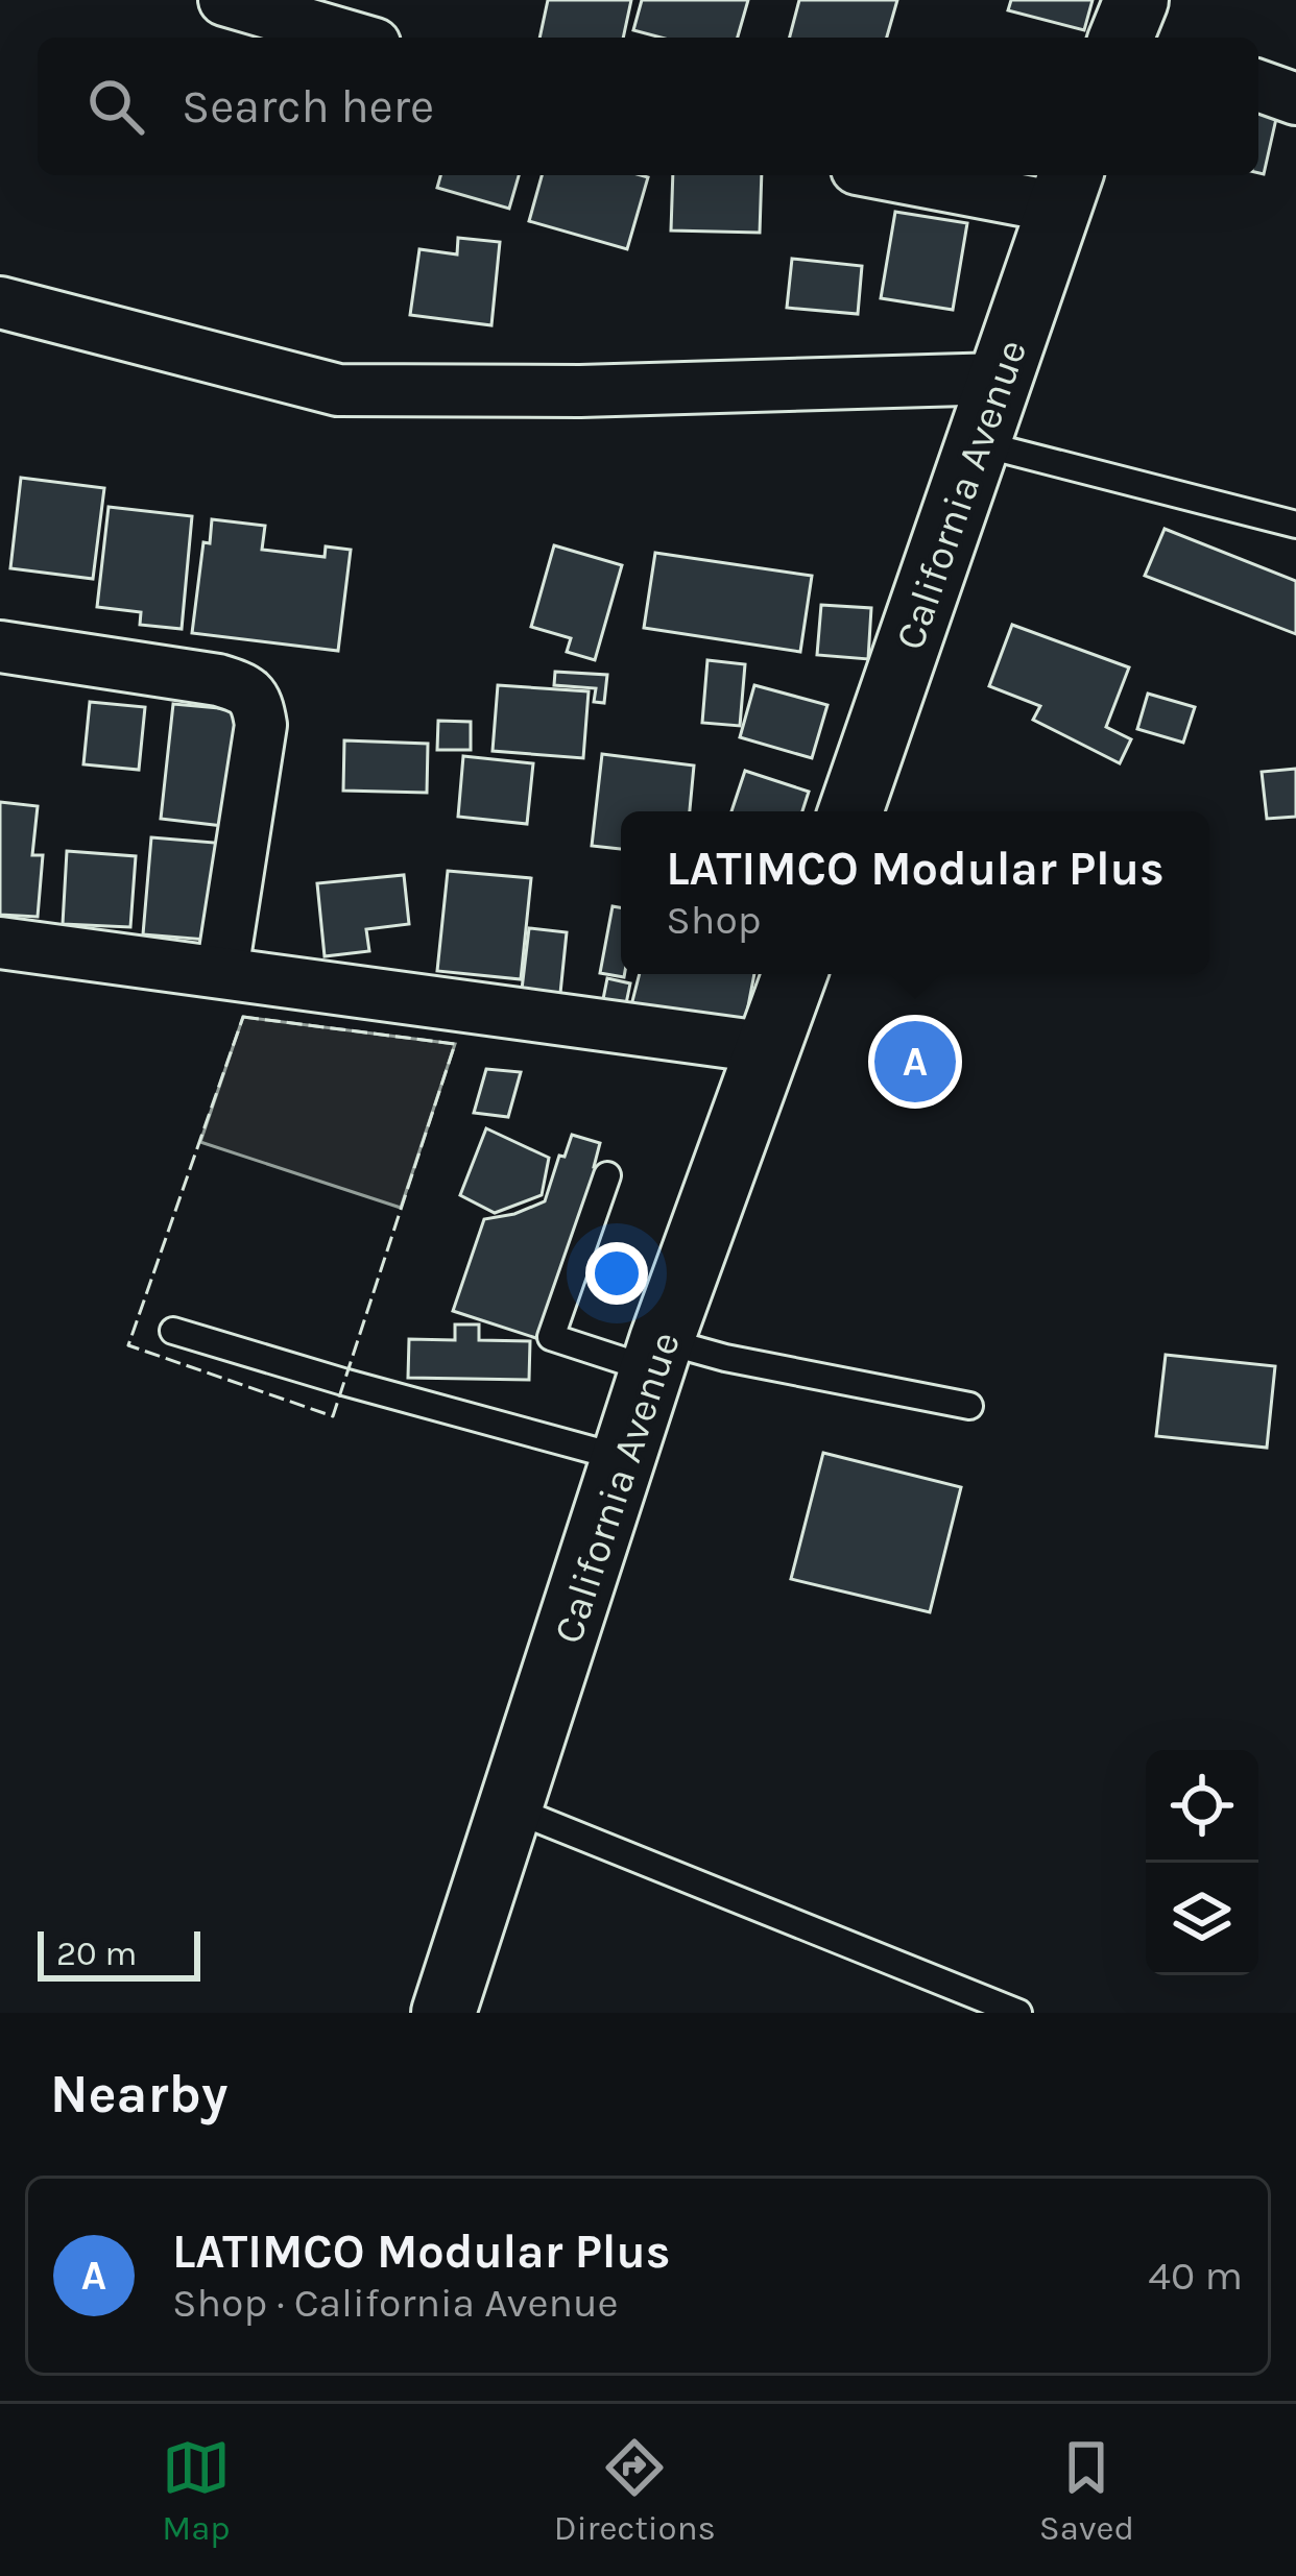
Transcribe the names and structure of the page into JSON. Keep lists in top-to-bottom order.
{
  "streets": {
    "street": ["California Avenue"]
  },
  "scale_bar": "20 m",
  "page": {
    "search": "Search here",
    "popup": ["LATIMCO Modular Plus", "Shop"],
    "pins": "A",
    "scale": "20 m",
    "heading": "Nearby",
    "list": [
      {
        "mark": "A",
        "name": "LATIMCO Modular Plus",
        "note": "Shop · California Avenue",
        "value": "40 m"
      }
    ],
    "nav": ["Map", "Directions", "Saved"]
  }
}
